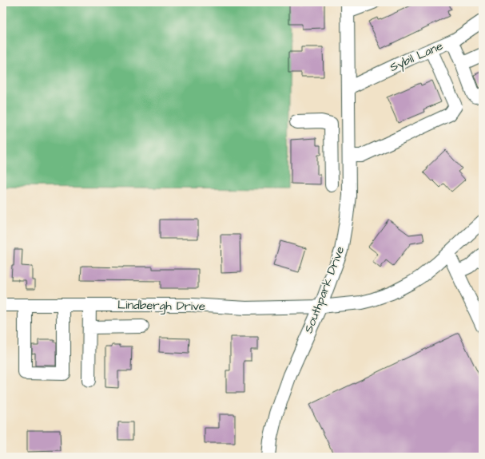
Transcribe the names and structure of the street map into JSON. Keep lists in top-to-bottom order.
{
  "streets": {
    "street": ["Sybil Lane", "Southpark Drive", "Lindbergh Drive"]
  },
  "crossings": [
    ["Sybil Lane", "Southpark Drive"],
    ["Southpark Drive", "Lindbergh Drive"]
  ]
}
